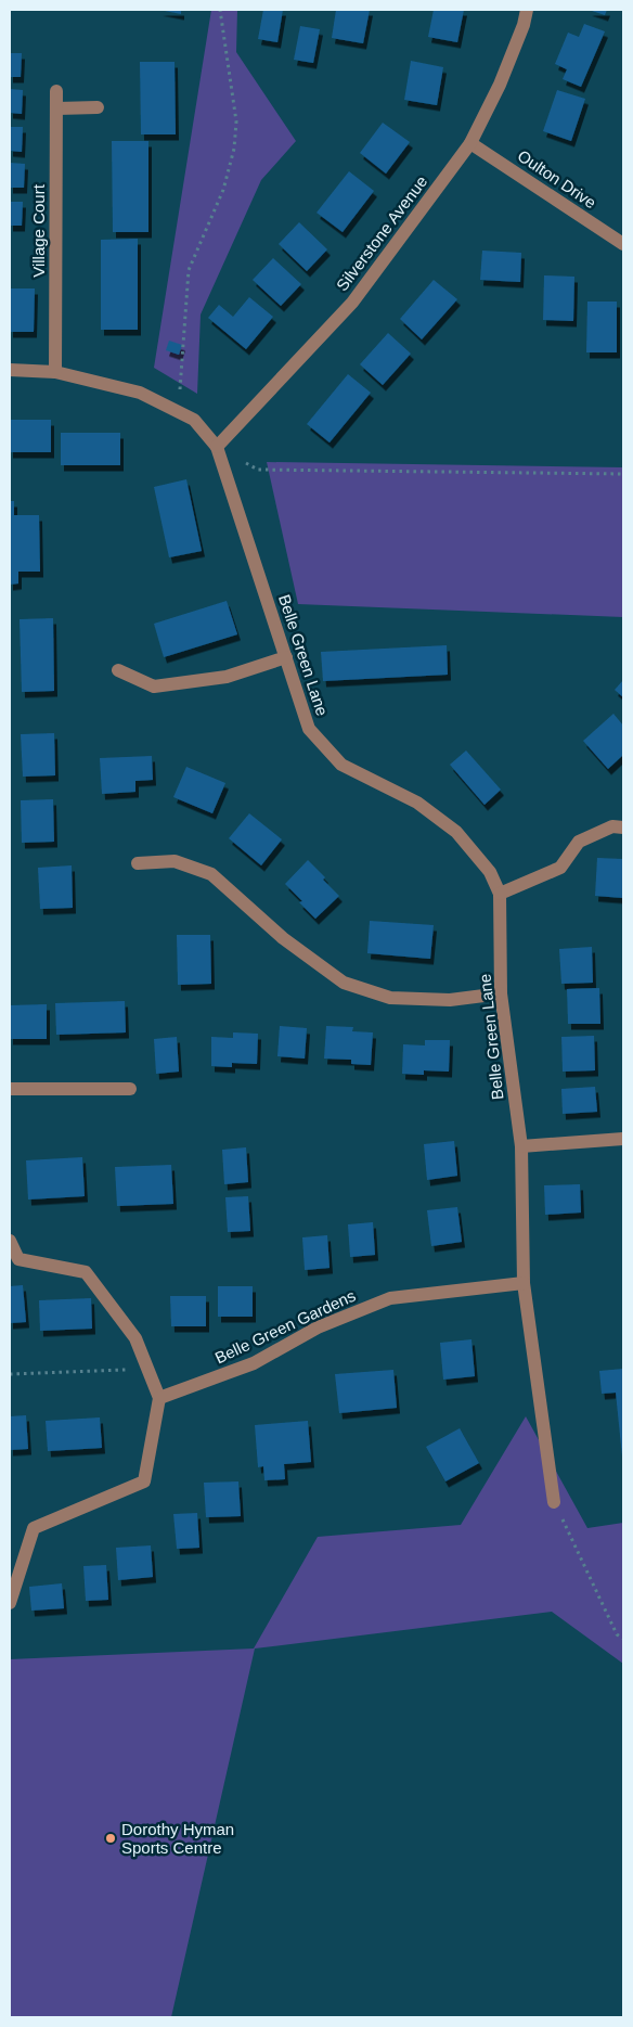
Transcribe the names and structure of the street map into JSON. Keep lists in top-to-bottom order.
{
  "streets": {
    "street": [
      "Oulton Drive",
      "Village Court",
      "Silverstone Avenue",
      "Belle Green Lane",
      "Belle Green Gardens"
    ]
  },
  "crossings": [
    ["Oulton Drive", "Silverstone Avenue"],
    ["Village Court", "Belle Green Lane"],
    ["Silverstone Avenue", "Belle Green Lane"],
    ["Belle Green Lane", "Belle Green Gardens"]
  ],
  "places": ["Dorothy Hyman Sports Centre"]
}
